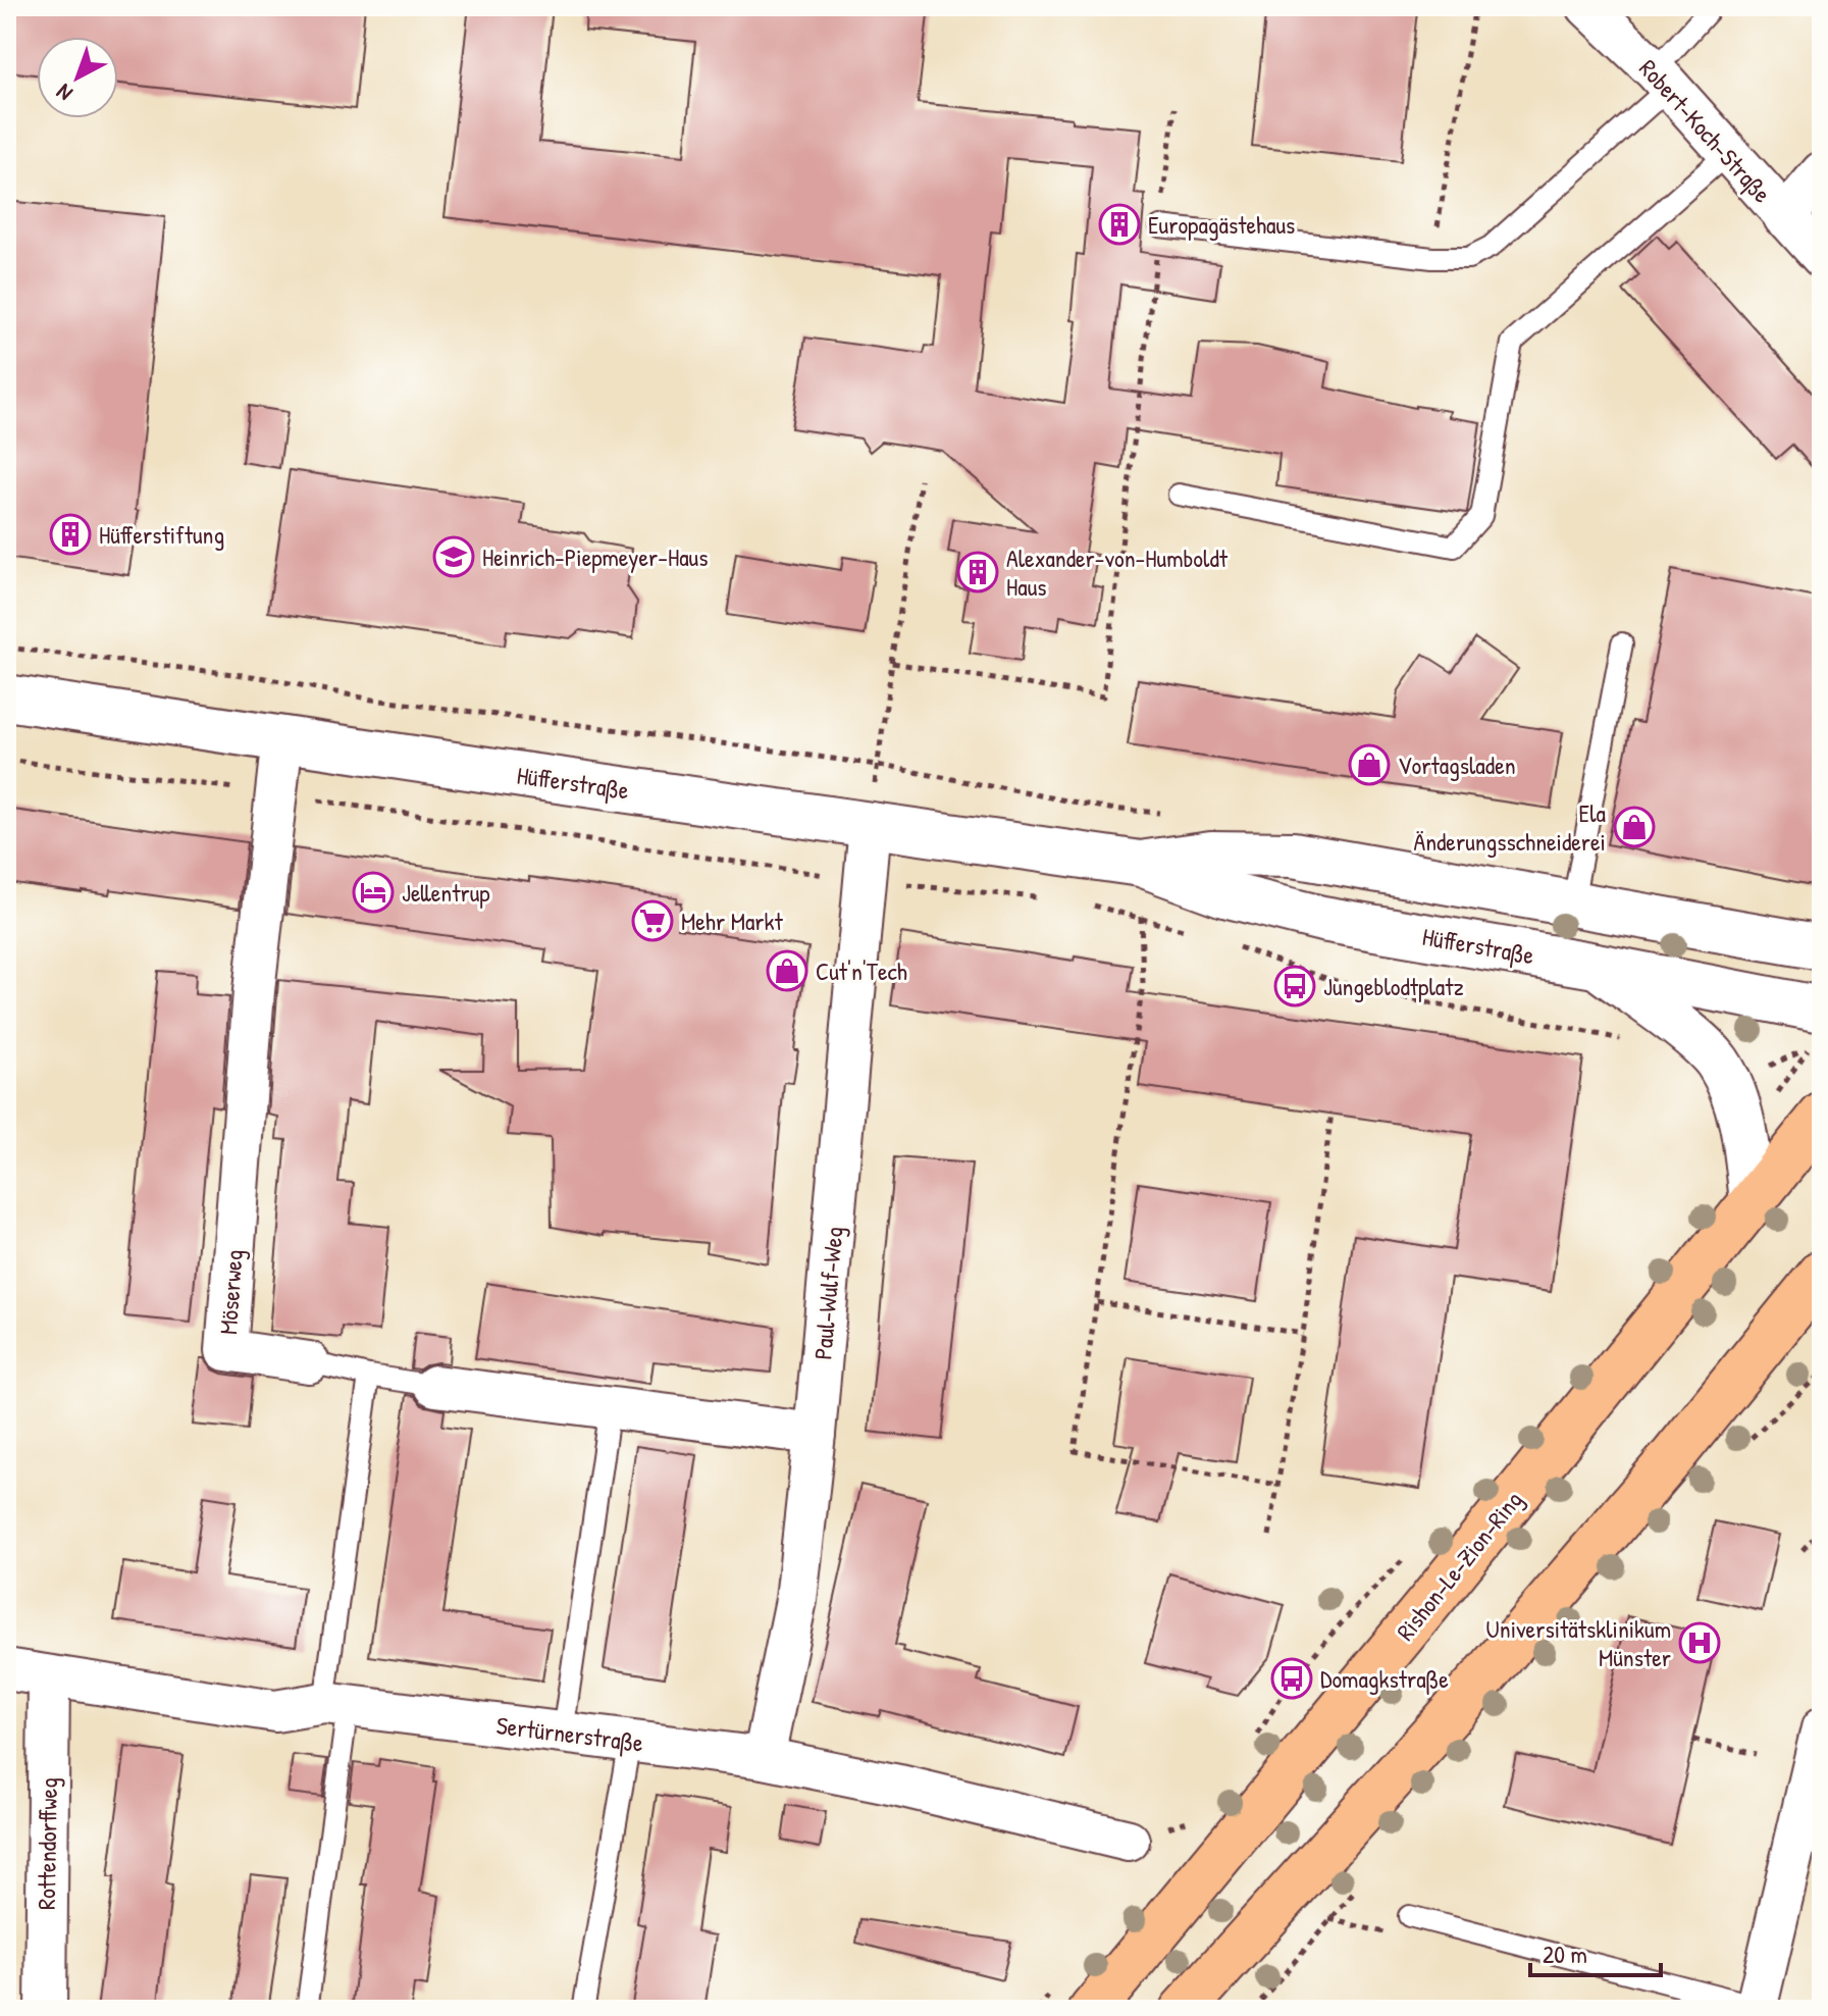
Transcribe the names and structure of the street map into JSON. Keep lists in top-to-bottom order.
{
  "streets": {
    "main road": ["Rishon-Le-Zion-Ring"],
    "street": [
      "Robert-Koch-Straße",
      "Hüfferstraße",
      "Möserweg",
      "Paul-Wulf-Weg",
      "Sertürnerstraße",
      "Rottendorffweg"
    ]
  },
  "crossings": [
    ["Hüfferstraße", "Möserweg"],
    ["Hüfferstraße", "Paul-Wulf-Weg"],
    ["Möserweg", "Paul-Wulf-Weg"],
    ["Paul-Wulf-Weg", "Sertürnerstraße"],
    ["Sertürnerstraße", "Rottendorffweg"]
  ],
  "places": {
    "building": ["Europagästehaus", "Hüfferstiftung", "Alexander-von-Humboldt Haus"],
    "school or university": ["Heinrich-Piepmeyer-Haus"],
    "shop": ["Vortagsladen", "Ela Änderungsschneiderei", "Cut'n'Tech"],
    "hotel": ["Jellentrup"],
    "supermarket": ["Mehr Markt"],
    "bus stop": ["Jungeblodtplatz", "Domagkstraße"],
    "hospital": ["Universitätsklinikum Münster"]
  },
  "scale_bar": "20 m",
  "north": "bottom left"
}
